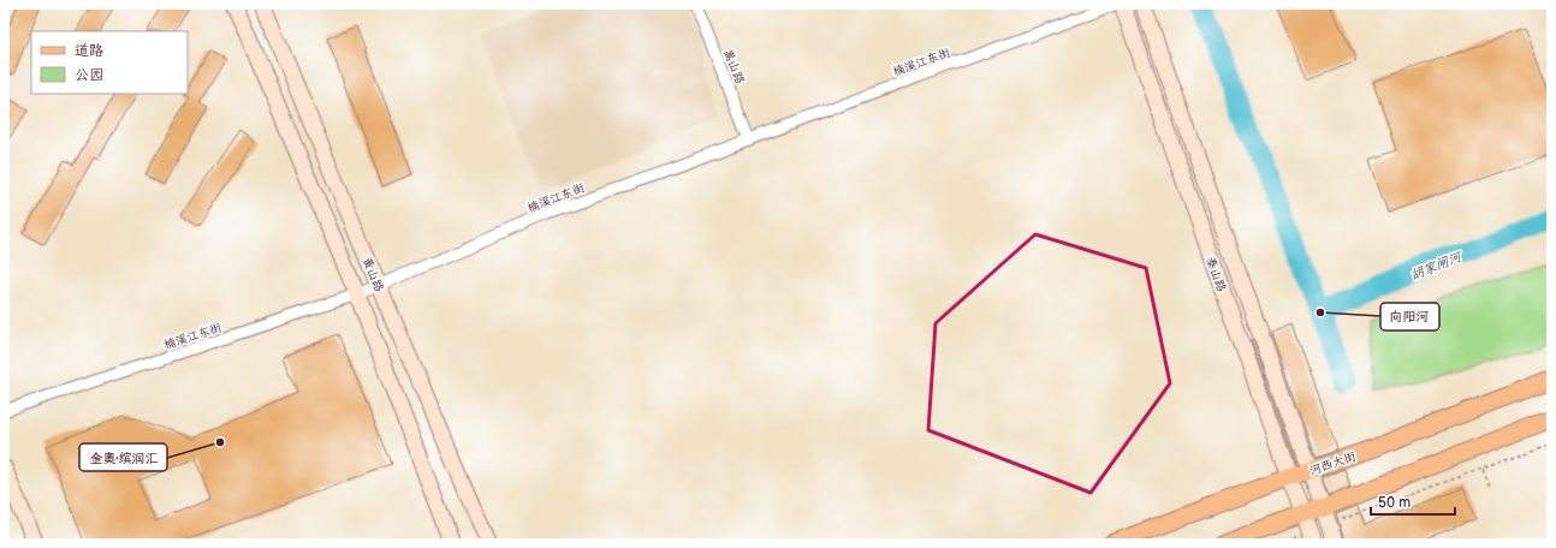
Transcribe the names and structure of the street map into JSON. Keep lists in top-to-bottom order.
{
  "streets": {
    "main road": ["河西大街"],
    "street": [
      "楠溪江东街",
      "嵩山路",
      "黄山路",
      "泰山路"
    ]
  },
  "crossings": [
    ["楠溪江东街", "嵩山路"],
    ["楠溪江东街", "黄山路"],
    ["泰山路", "河西大街"]
  ],
  "water": ["胡家闸河"],
  "places": ["向阳河", "金奥·缤润汇"],
  "legend": ["道路", "公园"],
  "scale_bar": "50 m"
}
